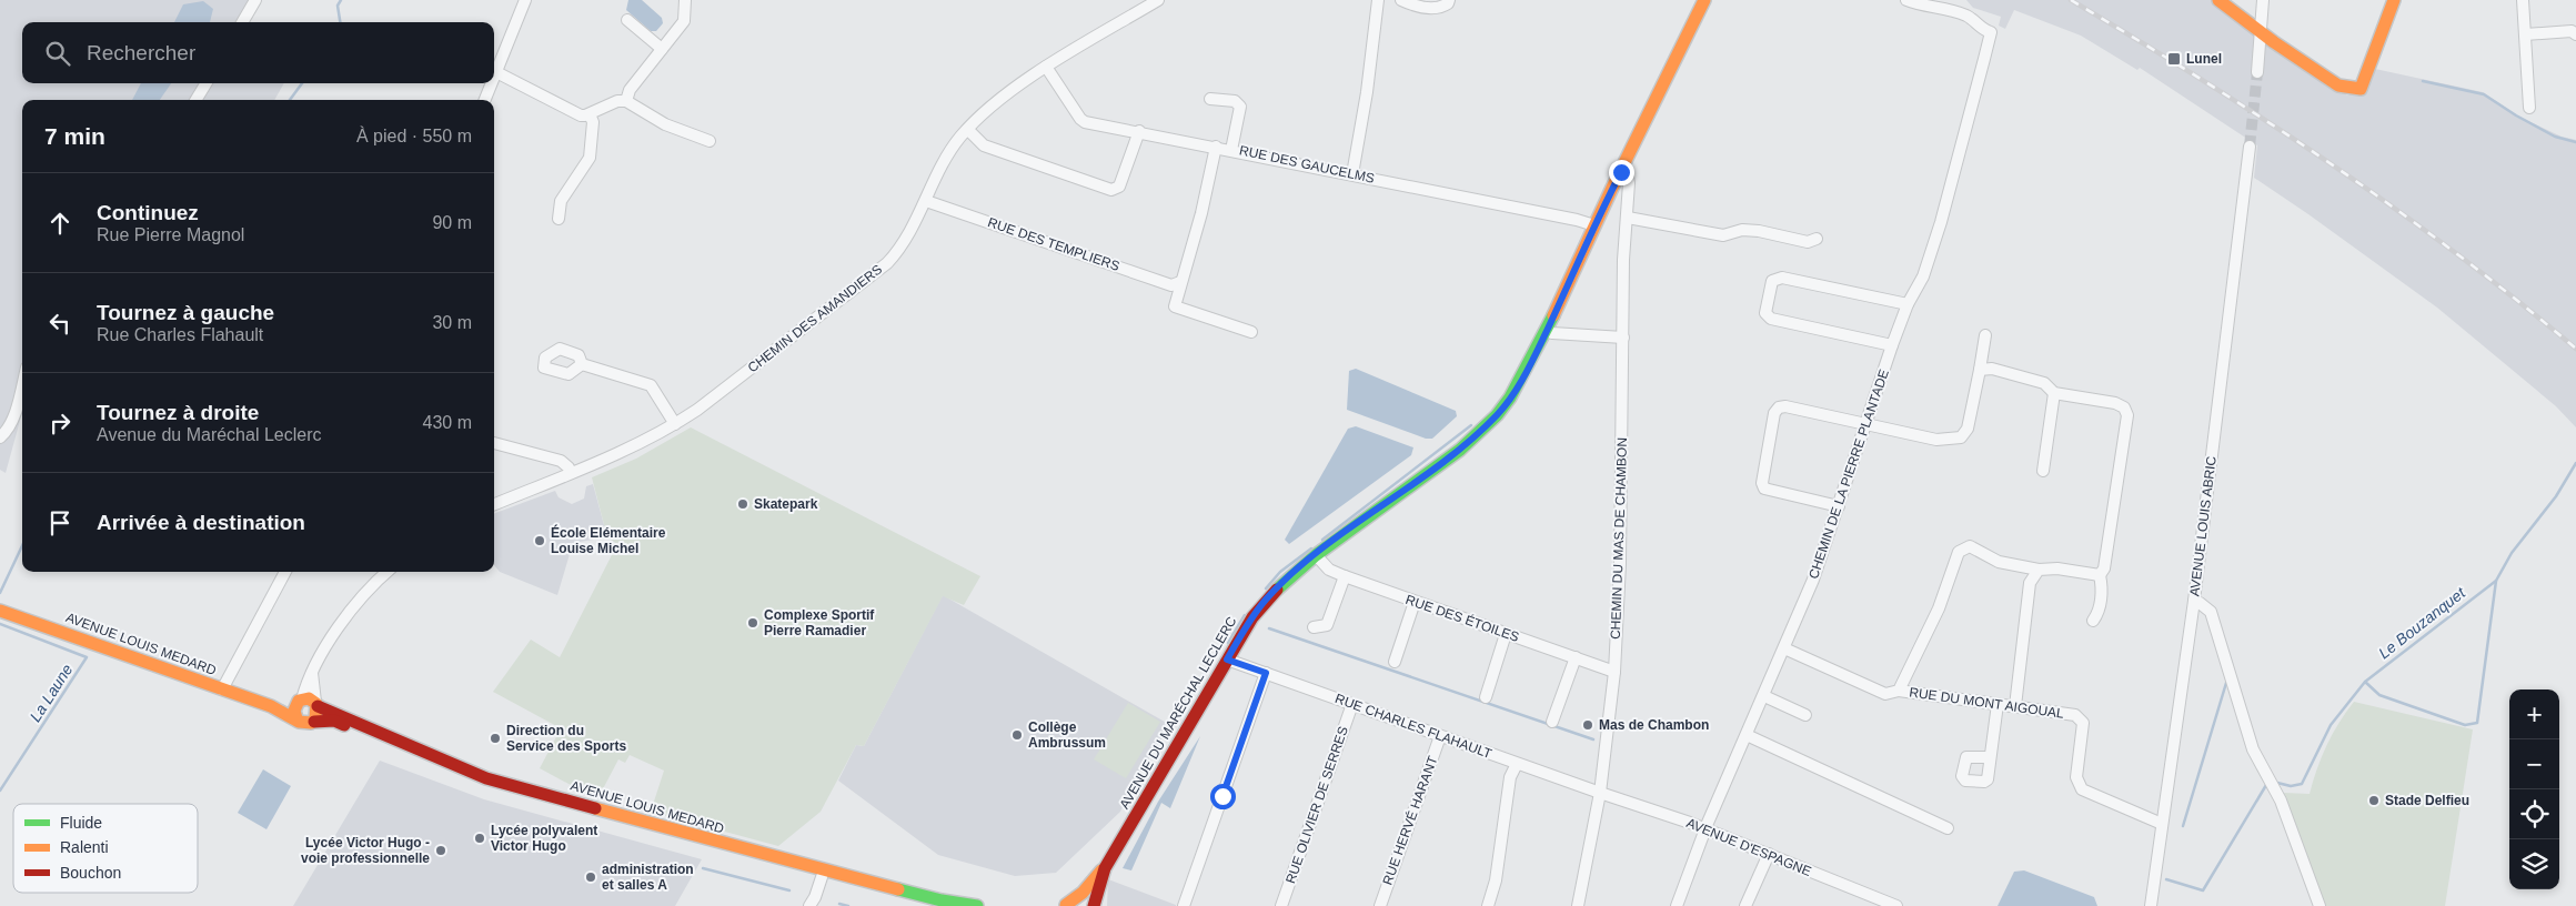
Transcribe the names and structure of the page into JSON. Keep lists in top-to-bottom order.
{
  "streets": {
    "street": [
      "RUE DES GAUCELMS",
      "RUE DES TEMPLIERS",
      "CHEMIN DES AMANDIERS",
      "CHEMIN DE LA PIERRE PLANTADE",
      "AVENUE LOUIS ABRIC",
      "CHEMIN DU MAS DE CHAMBON",
      "RUE DES ÉTOILES",
      "AVENUE LOUIS MEDARD",
      "RUE DU MONT AIGOUAL",
      "AVENUE DU MARÉCHAL LECLERC",
      "RUE CHARLES FLAHAULT",
      "RUE OLIVIER DE SERRES",
      "RUE HERVÉ HARANT",
      "AVENUE D'ESPAGNE"
    ]
  },
  "crossings": [
    ["RUE DES GAUCELMS", "CHEMIN DES AMANDIERS"],
    ["RUE DES GAUCELMS", "AVENUE DU MARÉCHAL LECLERC"],
    ["RUE DES TEMPLIERS", "CHEMIN DES AMANDIERS"],
    ["CHEMIN DE LA PIERRE PLANTADE", "RUE DU MONT AIGOUAL"],
    ["CHEMIN DE LA PIERRE PLANTADE", "AVENUE D'ESPAGNE"],
    ["AVENUE LOUIS ABRIC", "RUE DU MONT AIGOUAL"],
    ["CHEMIN DU MAS DE CHAMBON", "RUE DES ÉTOILES"],
    ["CHEMIN DU MAS DE CHAMBON", "AVENUE DU MARÉCHAL LECLERC"],
    ["CHEMIN DU MAS DE CHAMBON", "RUE CHARLES FLAHAULT"],
    ["CHEMIN DU MAS DE CHAMBON", "AVENUE D'ESPAGNE"],
    ["RUE DES ÉTOILES", "AVENUE DU MARÉCHAL LECLERC"],
    ["AVENUE DU MARÉCHAL LECLERC", "RUE CHARLES FLAHAULT"],
    ["RUE CHARLES FLAHAULT", "RUE OLIVIER DE SERRES"],
    ["RUE CHARLES FLAHAULT", "RUE HERVÉ HARANT"],
    ["RUE CHARLES FLAHAULT", "AVENUE D'ESPAGNE"]
  ],
  "water": ["Le Bouzanquet", "La Laune"],
  "places": {
    "transit": ["Lunel"],
    "other": [
      "Skatepark",
      "École Elémentaire Louise Michel",
      "Complexe Sportif Pierre Ramadier",
      "Mas de Chambon",
      "Collège Ambrussum",
      "Direction du Service des Sports",
      "Stade Delfieu",
      "Lycée polyvalent Victor Hugo",
      "Lycée Victor Hugo - voie professionnelle",
      "administration et salles A"
    ]
  },
  "legend": ["Fluide", "Ralenti", "Bouchon"],
  "page": {
    "search": "Rechercher",
    "heading": ["7 min", "À pied · 550 m"],
    "list": [
      ["Continuez", "Rue Pierre Magnol", "90 m"],
      ["Tournez à gauche", "Rue Charles Flahault", "30 m"],
      ["Tournez à droite", "Avenue du Maréchal Leclerc", "430 m"],
      "Arrivée à destination"
    ],
    "map_buttons": ["+", "−"]
  }
}
